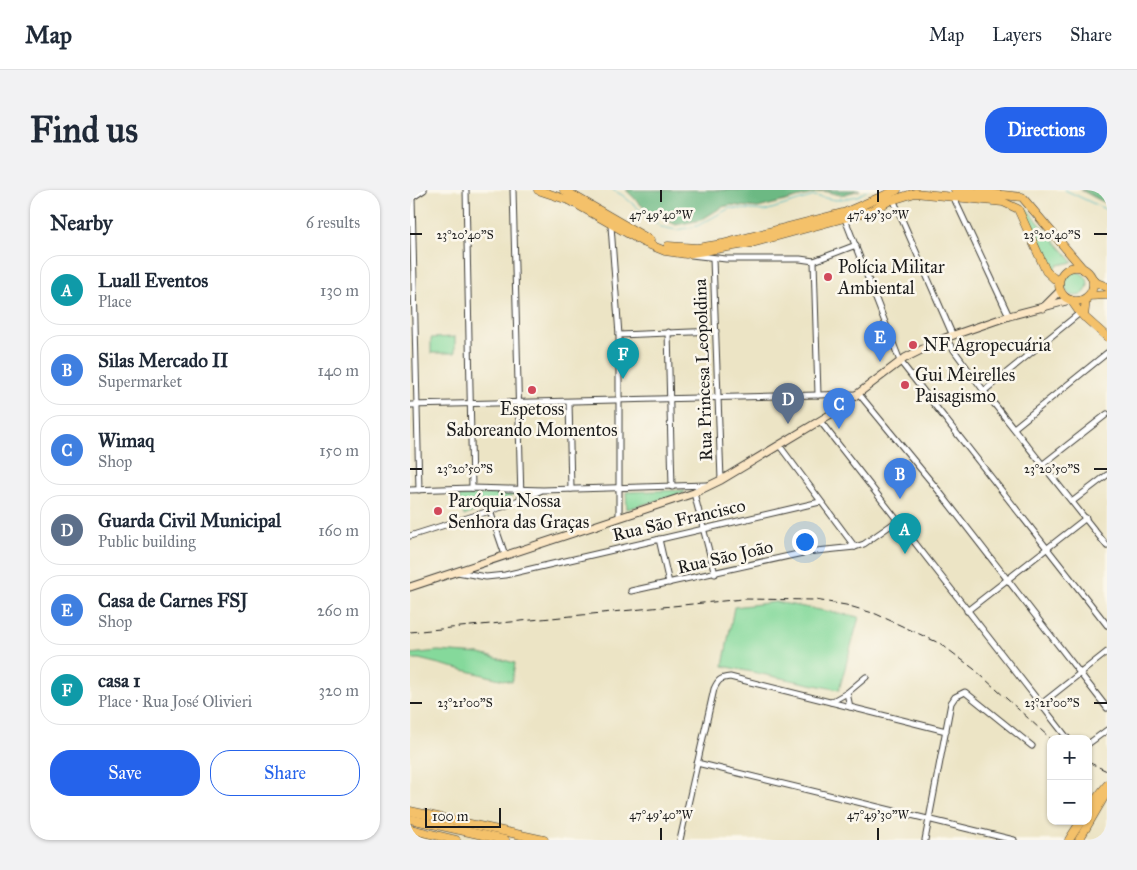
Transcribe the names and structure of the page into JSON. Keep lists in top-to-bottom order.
{
  "streets": {
    "street": ["Rua Princesa Leopoldina", "Rua São Francisco", "Rua São João"]
  },
  "places": [
    "Polícia Militar Ambiental",
    "NF Agropecuária",
    "Gui Meirelles Paisagismo",
    "Espetoss Saboreando Momentos",
    "Paróquia Nossa Senhora das Graças"
  ],
  "scale_bar": "100 m",
  "page": {
    "header": "Map",
    "nav": ["Map", "Layers", "Share"],
    "buttons": [
      "Directions",
      ["Save", "Share"]
    ],
    "title": "Find us",
    "heading": ["Nearby", "6 results"],
    "list": [
      {
        "mark": "A",
        "name": "Luall Eventos",
        "note": "Place",
        "value": "130 m"
      },
      {
        "mark": "B",
        "name": "Silas Mercado II",
        "note": "Supermarket",
        "value": "140 m"
      },
      {
        "mark": "C",
        "name": "Wimaq",
        "note": "Shop",
        "value": "150 m"
      },
      {
        "mark": "D",
        "name": "Guarda Civil Municipal",
        "note": "Public building",
        "value": "160 m"
      },
      {
        "mark": "E",
        "name": "Casa de Carnes FSJ",
        "note": "Shop",
        "value": "260 m"
      },
      {
        "mark": "F",
        "name": "casa 1",
        "note": "Place · Rua José Olivieri",
        "value": "320 m"
      }
    ],
    "pins": [
      "E",
      "F",
      "D",
      "C",
      "B",
      "A"
    ],
    "map_buttons": ["+", "−"],
    "scale": "100 m"
  },
  "coordinates": [
    "47°49'40\"W",
    "47°49'30\"W",
    "23°20'40\"S",
    "23°20'50\"S",
    "23°21'00\"S"
  ]
}
